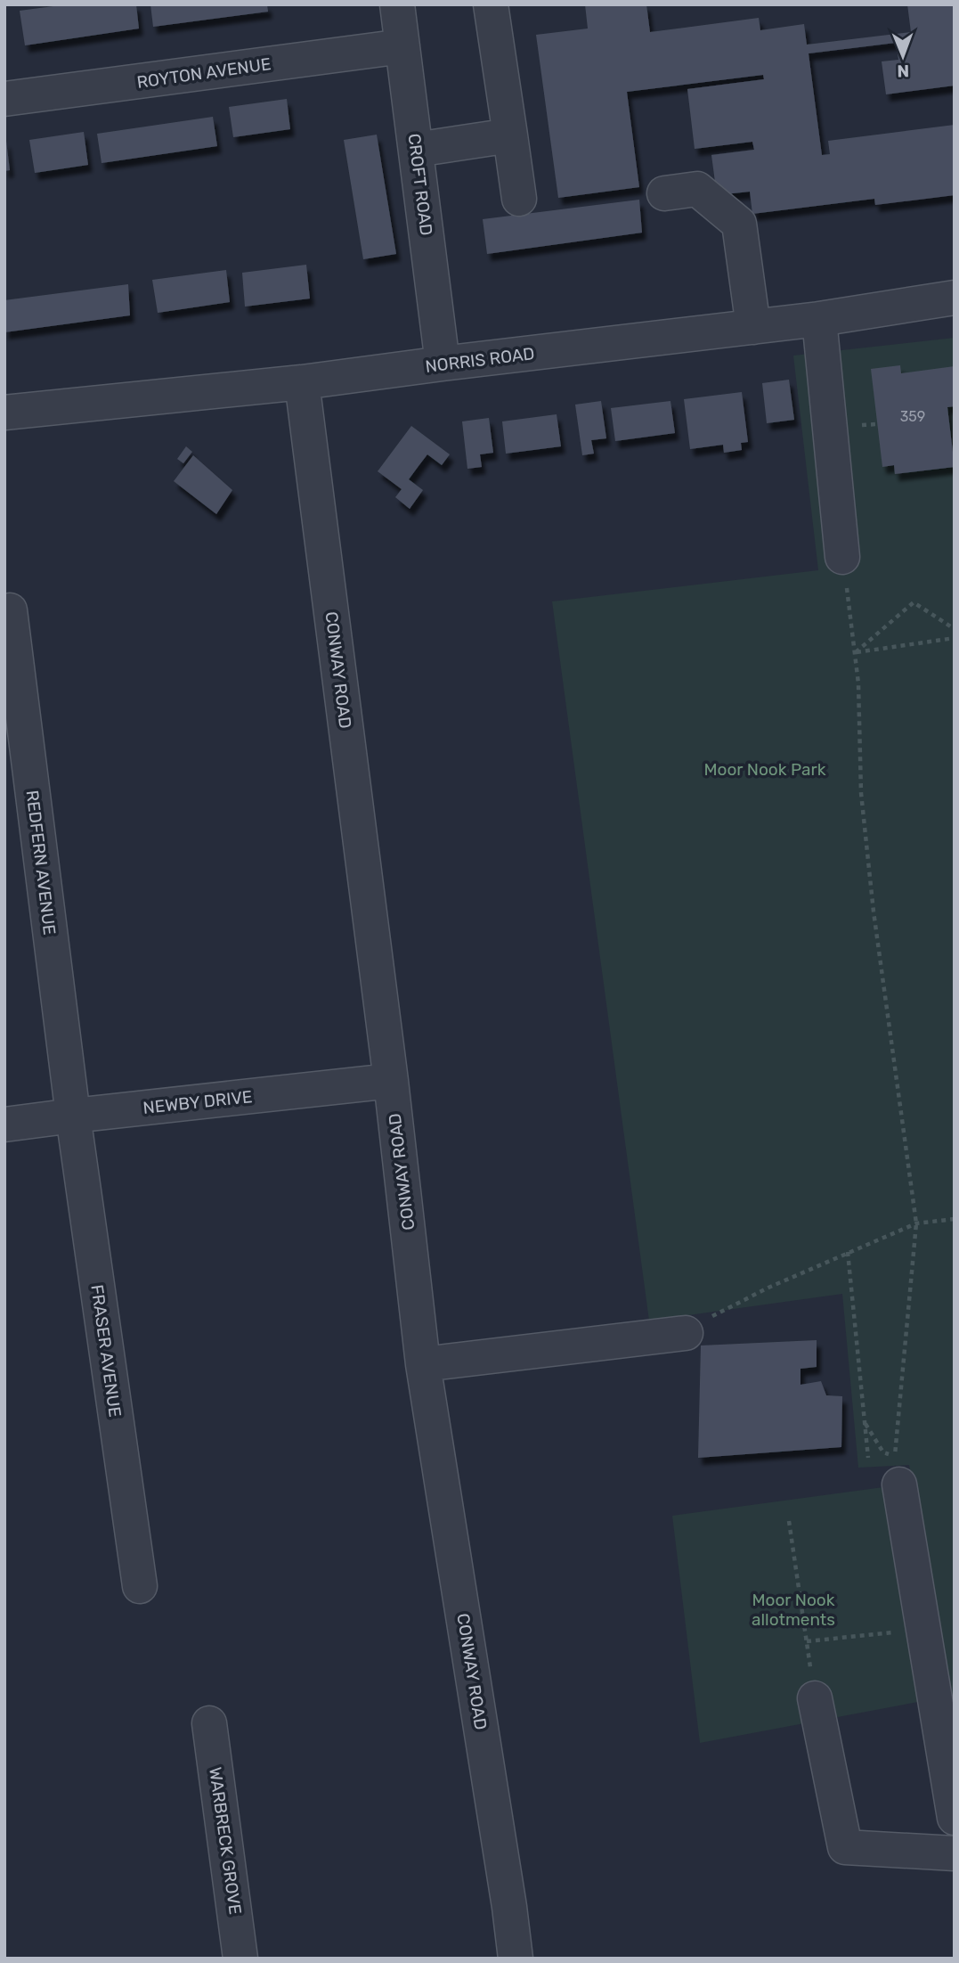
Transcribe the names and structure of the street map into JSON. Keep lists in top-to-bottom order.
{
  "streets": {
    "street": [
      "ROYTON AVENUE",
      "CROFT ROAD",
      "NORRIS ROAD",
      "CONWAY ROAD",
      "REDFERN AVENUE",
      "NEWBY DRIVE",
      "FRASER AVENUE",
      "WARBRECK GROVE"
    ]
  },
  "crossings": [
    ["ROYTON AVENUE", "CROFT ROAD"],
    ["CROFT ROAD", "NORRIS ROAD"],
    ["NORRIS ROAD", "CONWAY ROAD"],
    ["CONWAY ROAD", "NEWBY DRIVE"],
    ["REDFERN AVENUE", "NEWBY DRIVE"],
    ["REDFERN AVENUE", "FRASER AVENUE"],
    ["NEWBY DRIVE", "FRASER AVENUE"]
  ],
  "parks": ["Moor Nook Park", "Moor Nook allotments"],
  "house_numbers": ["359"],
  "north": "bottom"
}
